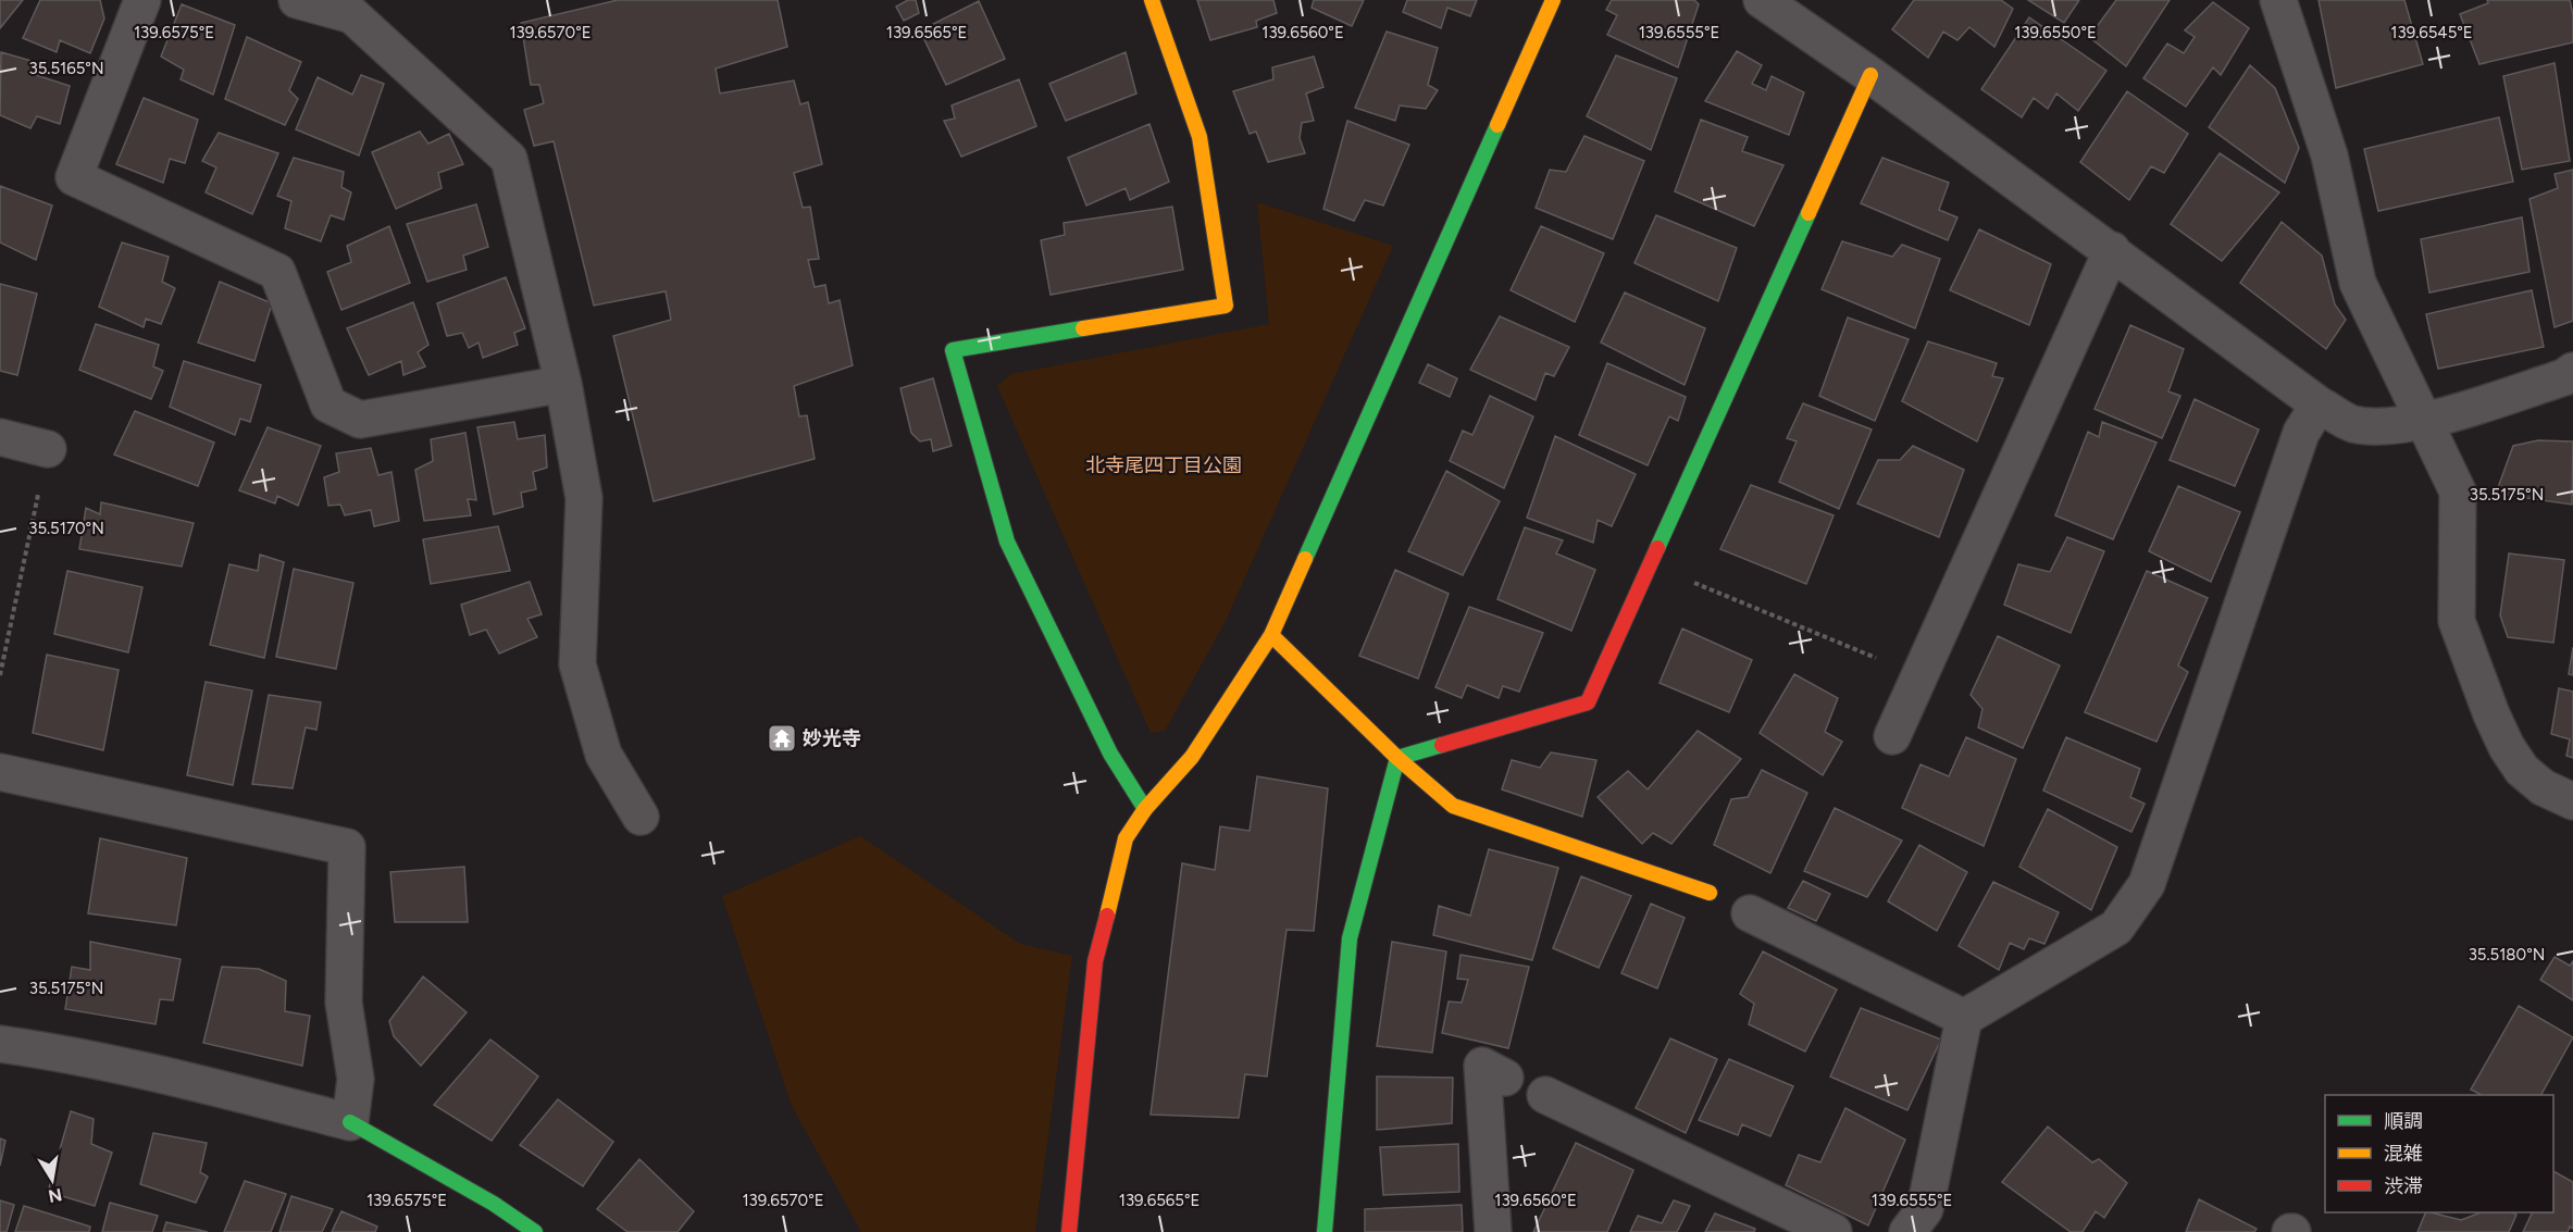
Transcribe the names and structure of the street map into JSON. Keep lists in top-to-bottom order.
{
  "parks": ["北寺尾四丁目公園"],
  "places": {
    "temple": ["妙光寺"]
  },
  "legend": ["順調", "混雑", "渋滞"],
  "north": "bottom",
  "coordinates": [
    "139.6575°E",
    "139.6570°E",
    "139.6565°E",
    "139.6560°E",
    "139.6555°E",
    "139.6550°E",
    "139.6545°E",
    "35.5165°N",
    "35.5175°N",
    "35.5170°N",
    "35.5180°N"
  ]
}
